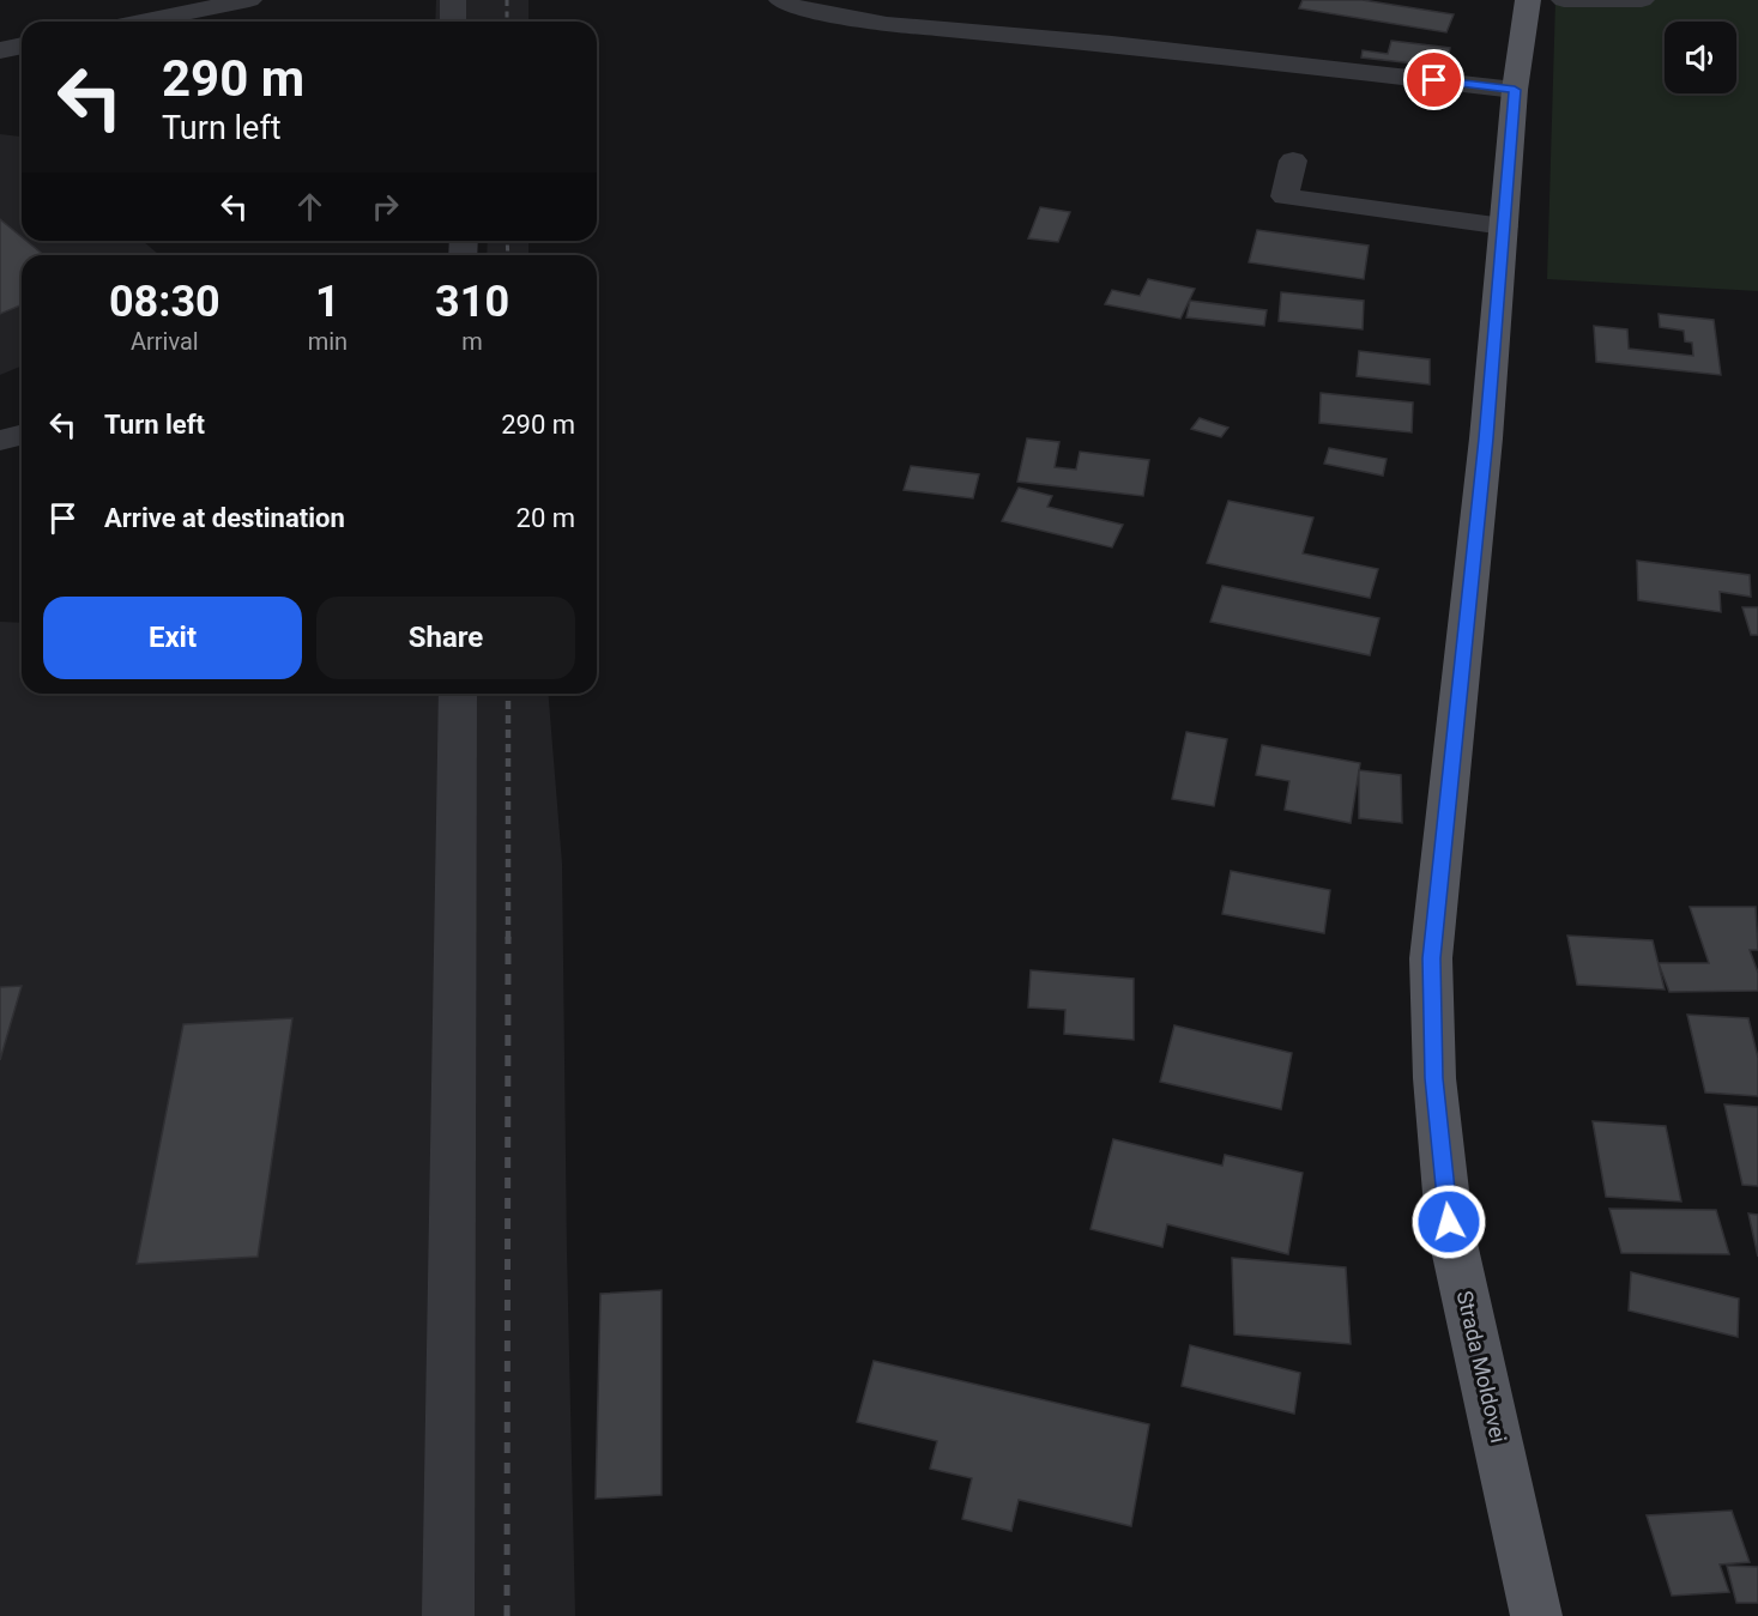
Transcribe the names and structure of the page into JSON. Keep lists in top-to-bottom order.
{
  "streets": {
    "main road": ["Strada Moldovei"]
  },
  "page": {
    "turn": ["290 m", "Turn left"],
    "eta": [
      "08:30",
      "Arrival",
      "1",
      "min",
      "310",
      "m"
    ],
    "list": [
      {
        "name": "Turn left",
        "value": "290 m"
      },
      {
        "name": "Arrive at destination",
        "value": "20 m"
      }
    ],
    "buttons": ["Exit", "Share"]
  }
}
